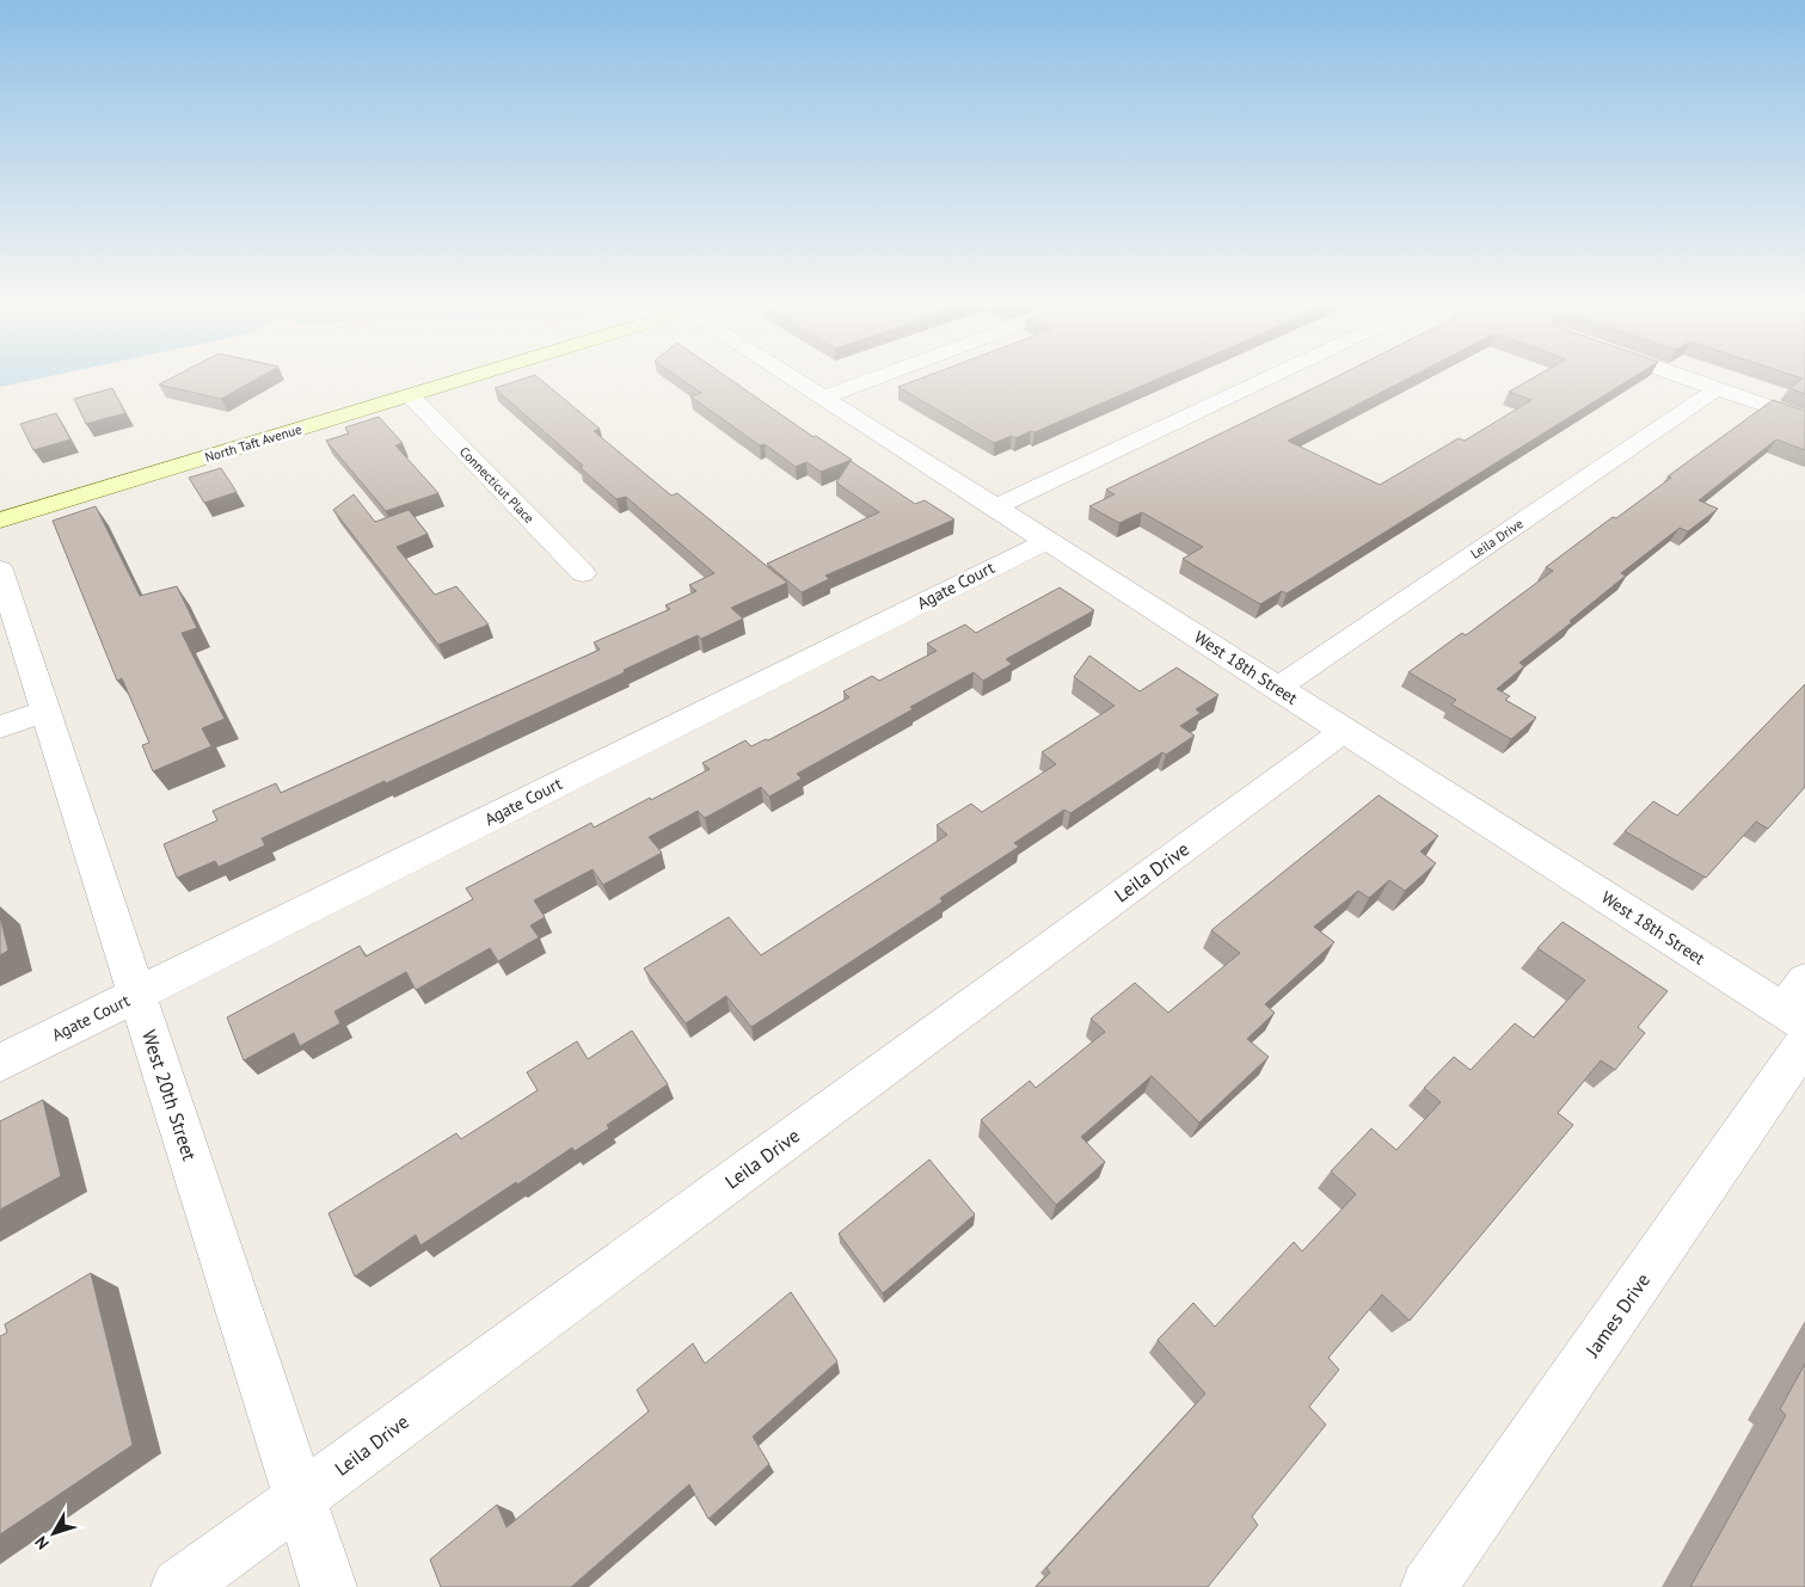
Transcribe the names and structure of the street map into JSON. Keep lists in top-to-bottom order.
{
  "streets": {
    "main road": ["North Taft Avenue"],
    "street": [
      "Connecticut Place",
      "Leila Drive",
      "Agate Court",
      "West 18th Street",
      "West 20th Street",
      "James Drive"
    ]
  },
  "crossings": [
    ["North Taft Avenue", "Connecticut Place"],
    ["Leila Drive", "West 18th Street"],
    ["Leila Drive", "West 20th Street"],
    ["Agate Court", "West 18th Street"],
    ["Agate Court", "West 20th Street"],
    ["West 18th Street", "James Drive"]
  ],
  "north": "bottom left"
}
